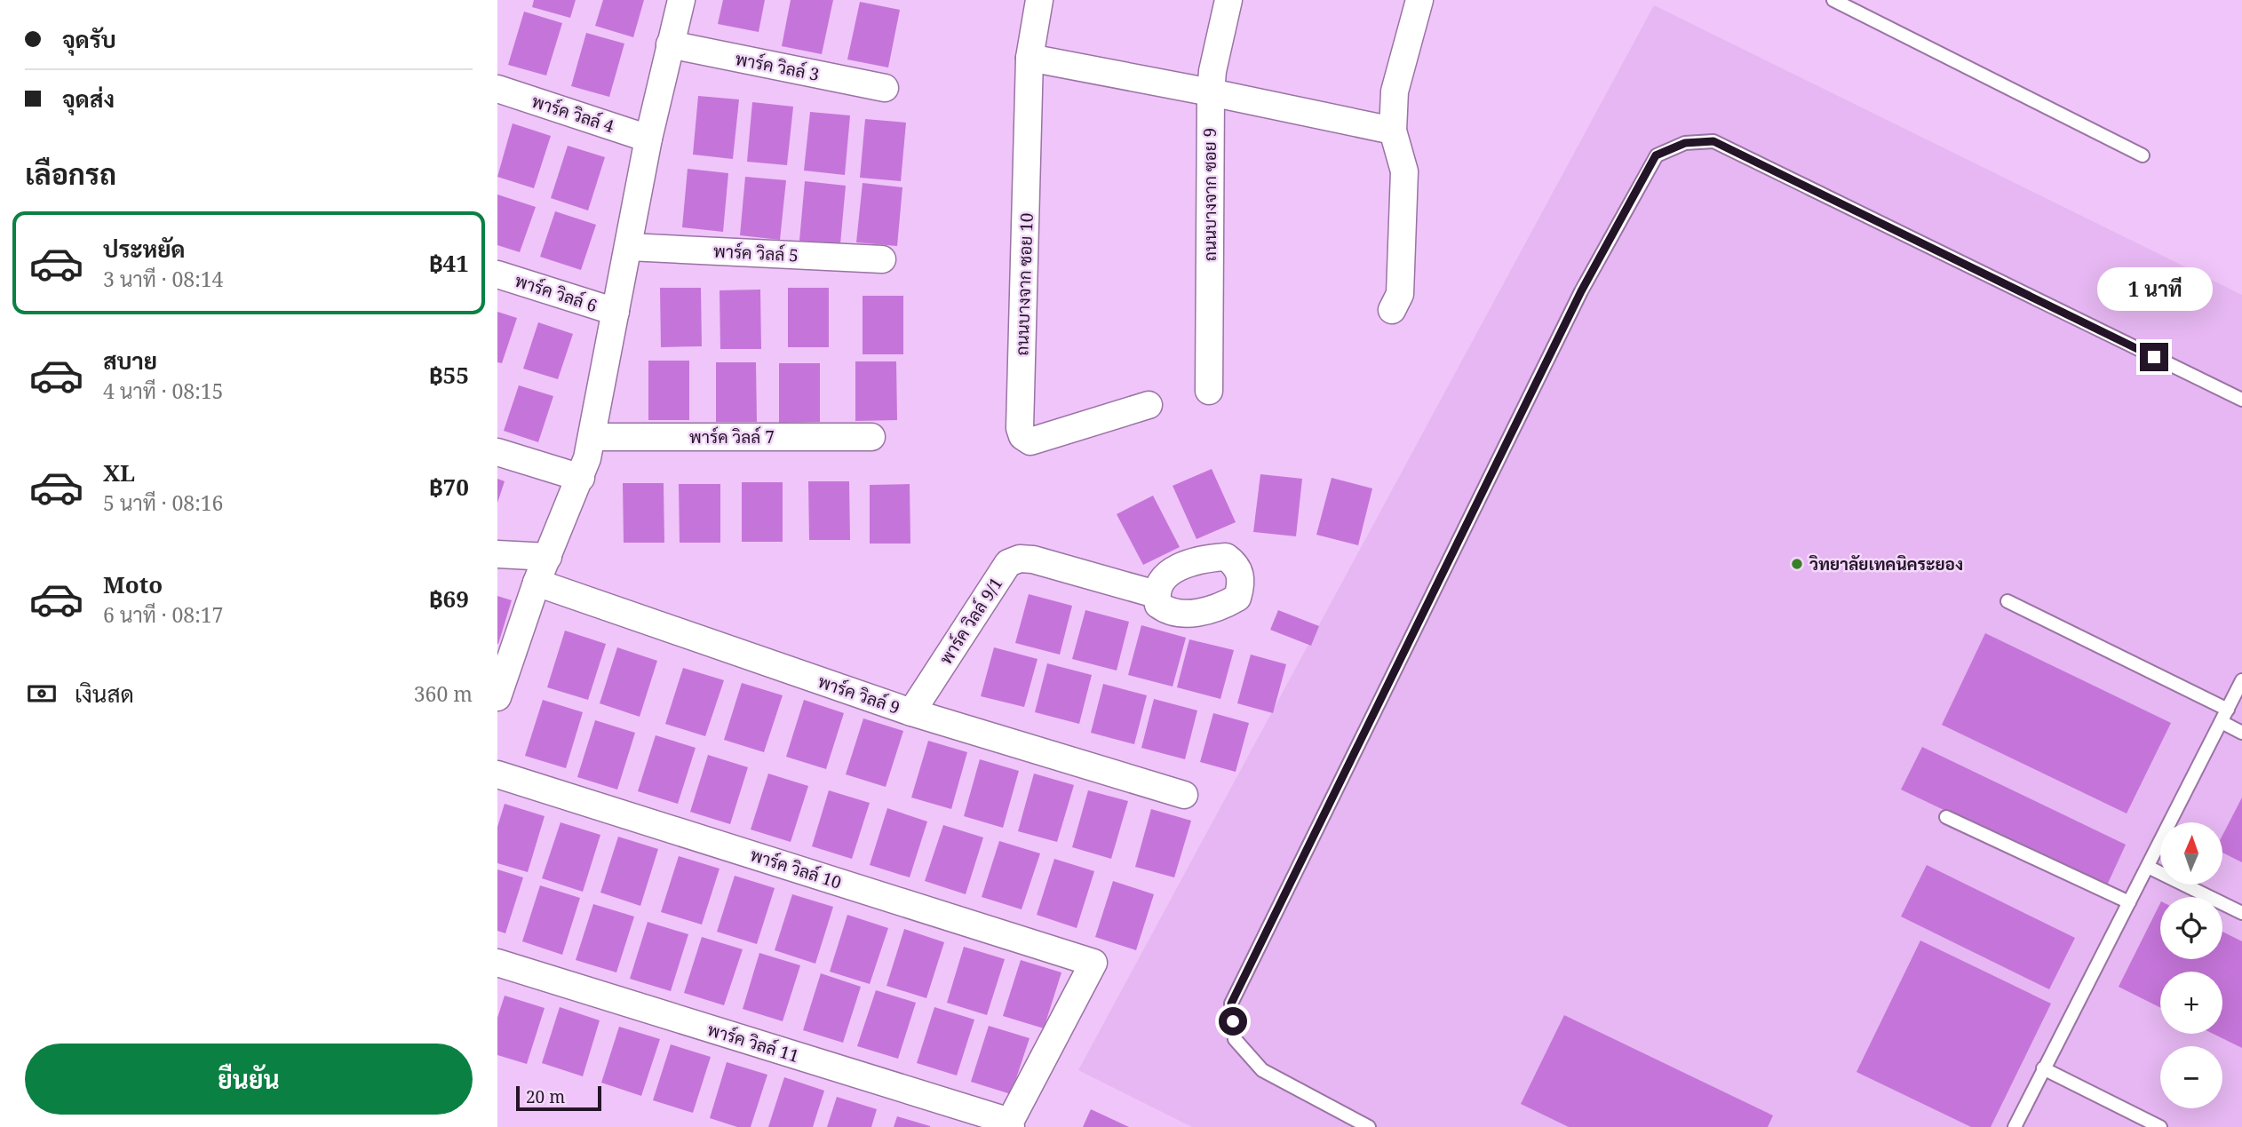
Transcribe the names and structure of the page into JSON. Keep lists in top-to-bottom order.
{
  "streets": {
    "street": [
      "พาร์ค วิลล์ 3",
      "พาร์ค วิลล์ 4",
      "ถนนบางจาก ซอย 9",
      "พาร์ค วิลล์ 5",
      "ถนนบางจาก ซอย 10",
      "พาร์ค วิลล์ 6",
      "พาร์ค วิลล์ 7",
      "พาร์ค วิลล์ 9/1",
      "พาร์ค วิลล์ 9",
      "พาร์ค วิลล์ 10",
      "พาร์ค วิลล์ 11"
    ]
  },
  "crossings": [
    ["พาร์ค วิลล์ 9/1", "พาร์ค วิลล์ 9"],
    ["พาร์ค วิลล์ 10", "พาร์ค วิลล์ 11"]
  ],
  "places": ["วิทยาลัยเทคนิคระยอง"],
  "scale_bar": "20 m",
  "north": "top",
  "page": {
    "banner": ["จุดรับ", "จุดส่ง"],
    "heading": "เลือกรถ",
    "list": [
      {
        "name": "ประหยัด",
        "note": "3 นาที · 08:14",
        "value": "฿41"
      },
      {
        "name": "สบาย",
        "note": "4 นาที · 08:15",
        "value": "฿55"
      },
      {
        "name": "XL",
        "note": "5 นาที · 08:16",
        "value": "฿70"
      },
      {
        "name": "Moto",
        "note": "6 นาที · 08:17",
        "value": "฿69"
      }
    ],
    "bubble": "1 นาที",
    "pay": ["เงินสด", "360 m"],
    "map_buttons": ["+", "−"],
    "buttons": "ยืนยัน",
    "scale": "20 m"
  }
}
